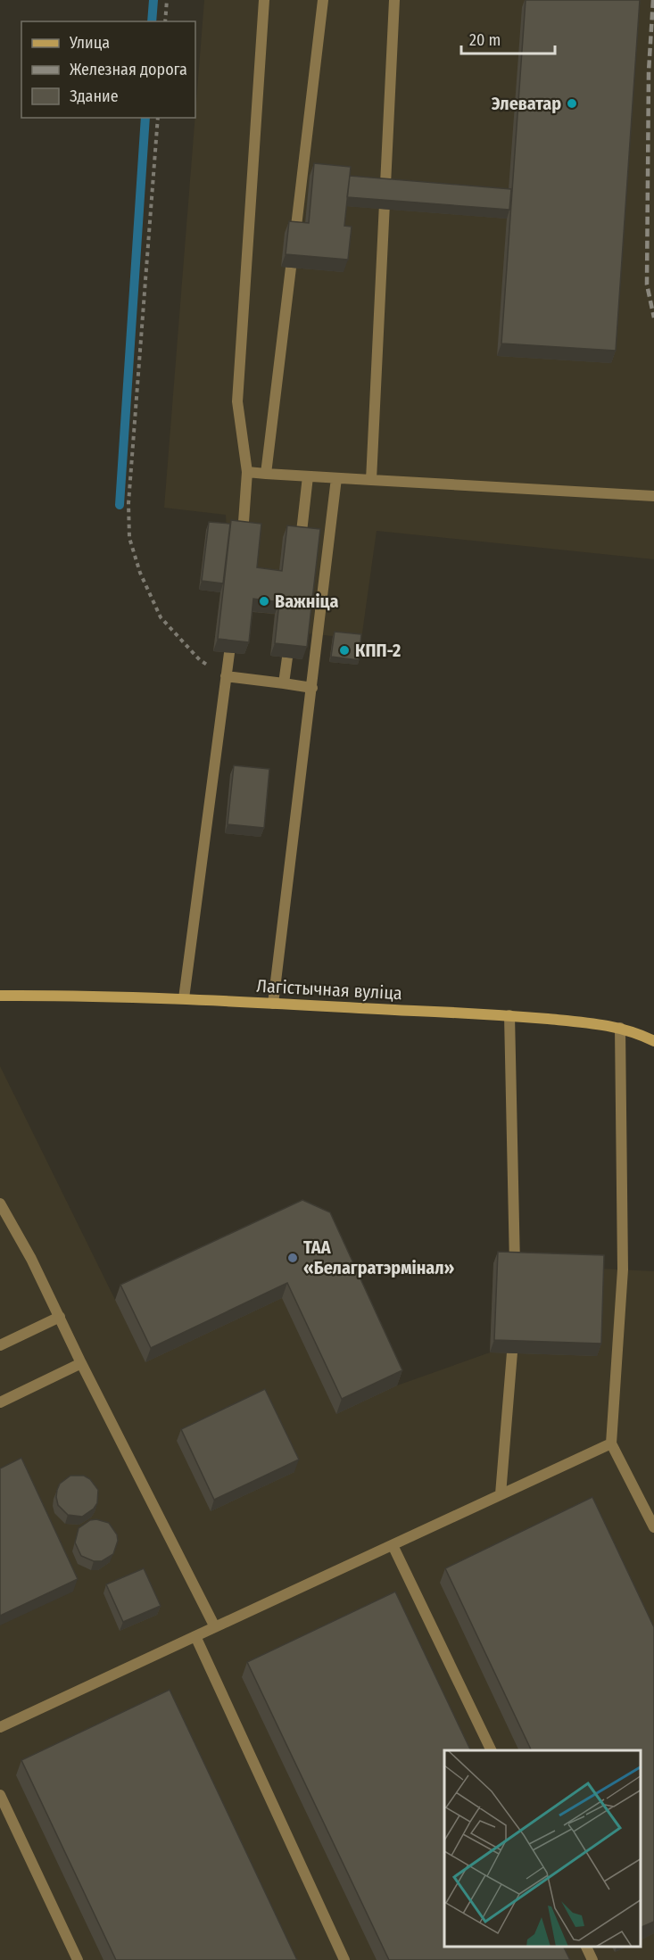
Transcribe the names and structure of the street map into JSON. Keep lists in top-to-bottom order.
{
  "streets": {
    "street": ["Лагістычная вуліца"]
  },
  "places": [
    "Элеватар",
    "Важніца",
    "КПП-2",
    "ТАА «Белагратэрмінал»"
  ],
  "legend": ["Улица", "Железная дорога", "Здание"],
  "scale_bar": "20 m"
}
